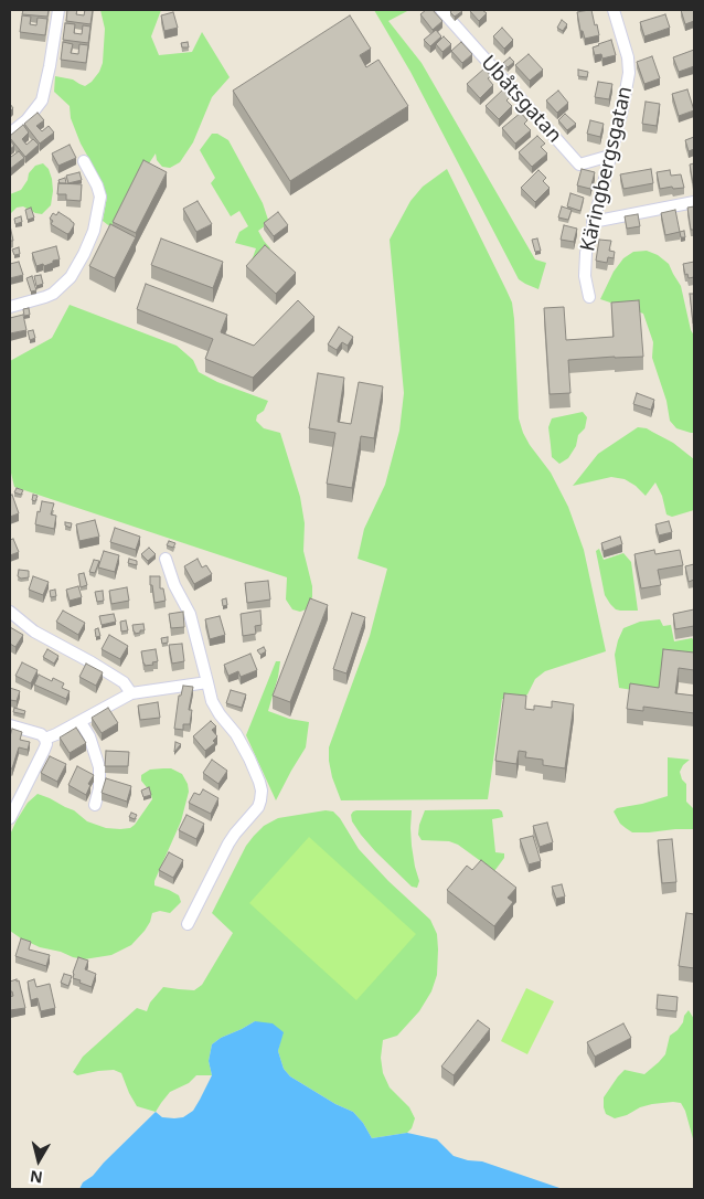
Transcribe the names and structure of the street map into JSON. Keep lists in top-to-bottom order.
{
  "streets": {
    "street": ["Ubåtsgatan", "Käringbergsgatan"]
  },
  "crossings": [
    ["Ubåtsgatan", "Käringbergsgatan"]
  ],
  "north": "bottom"
}
